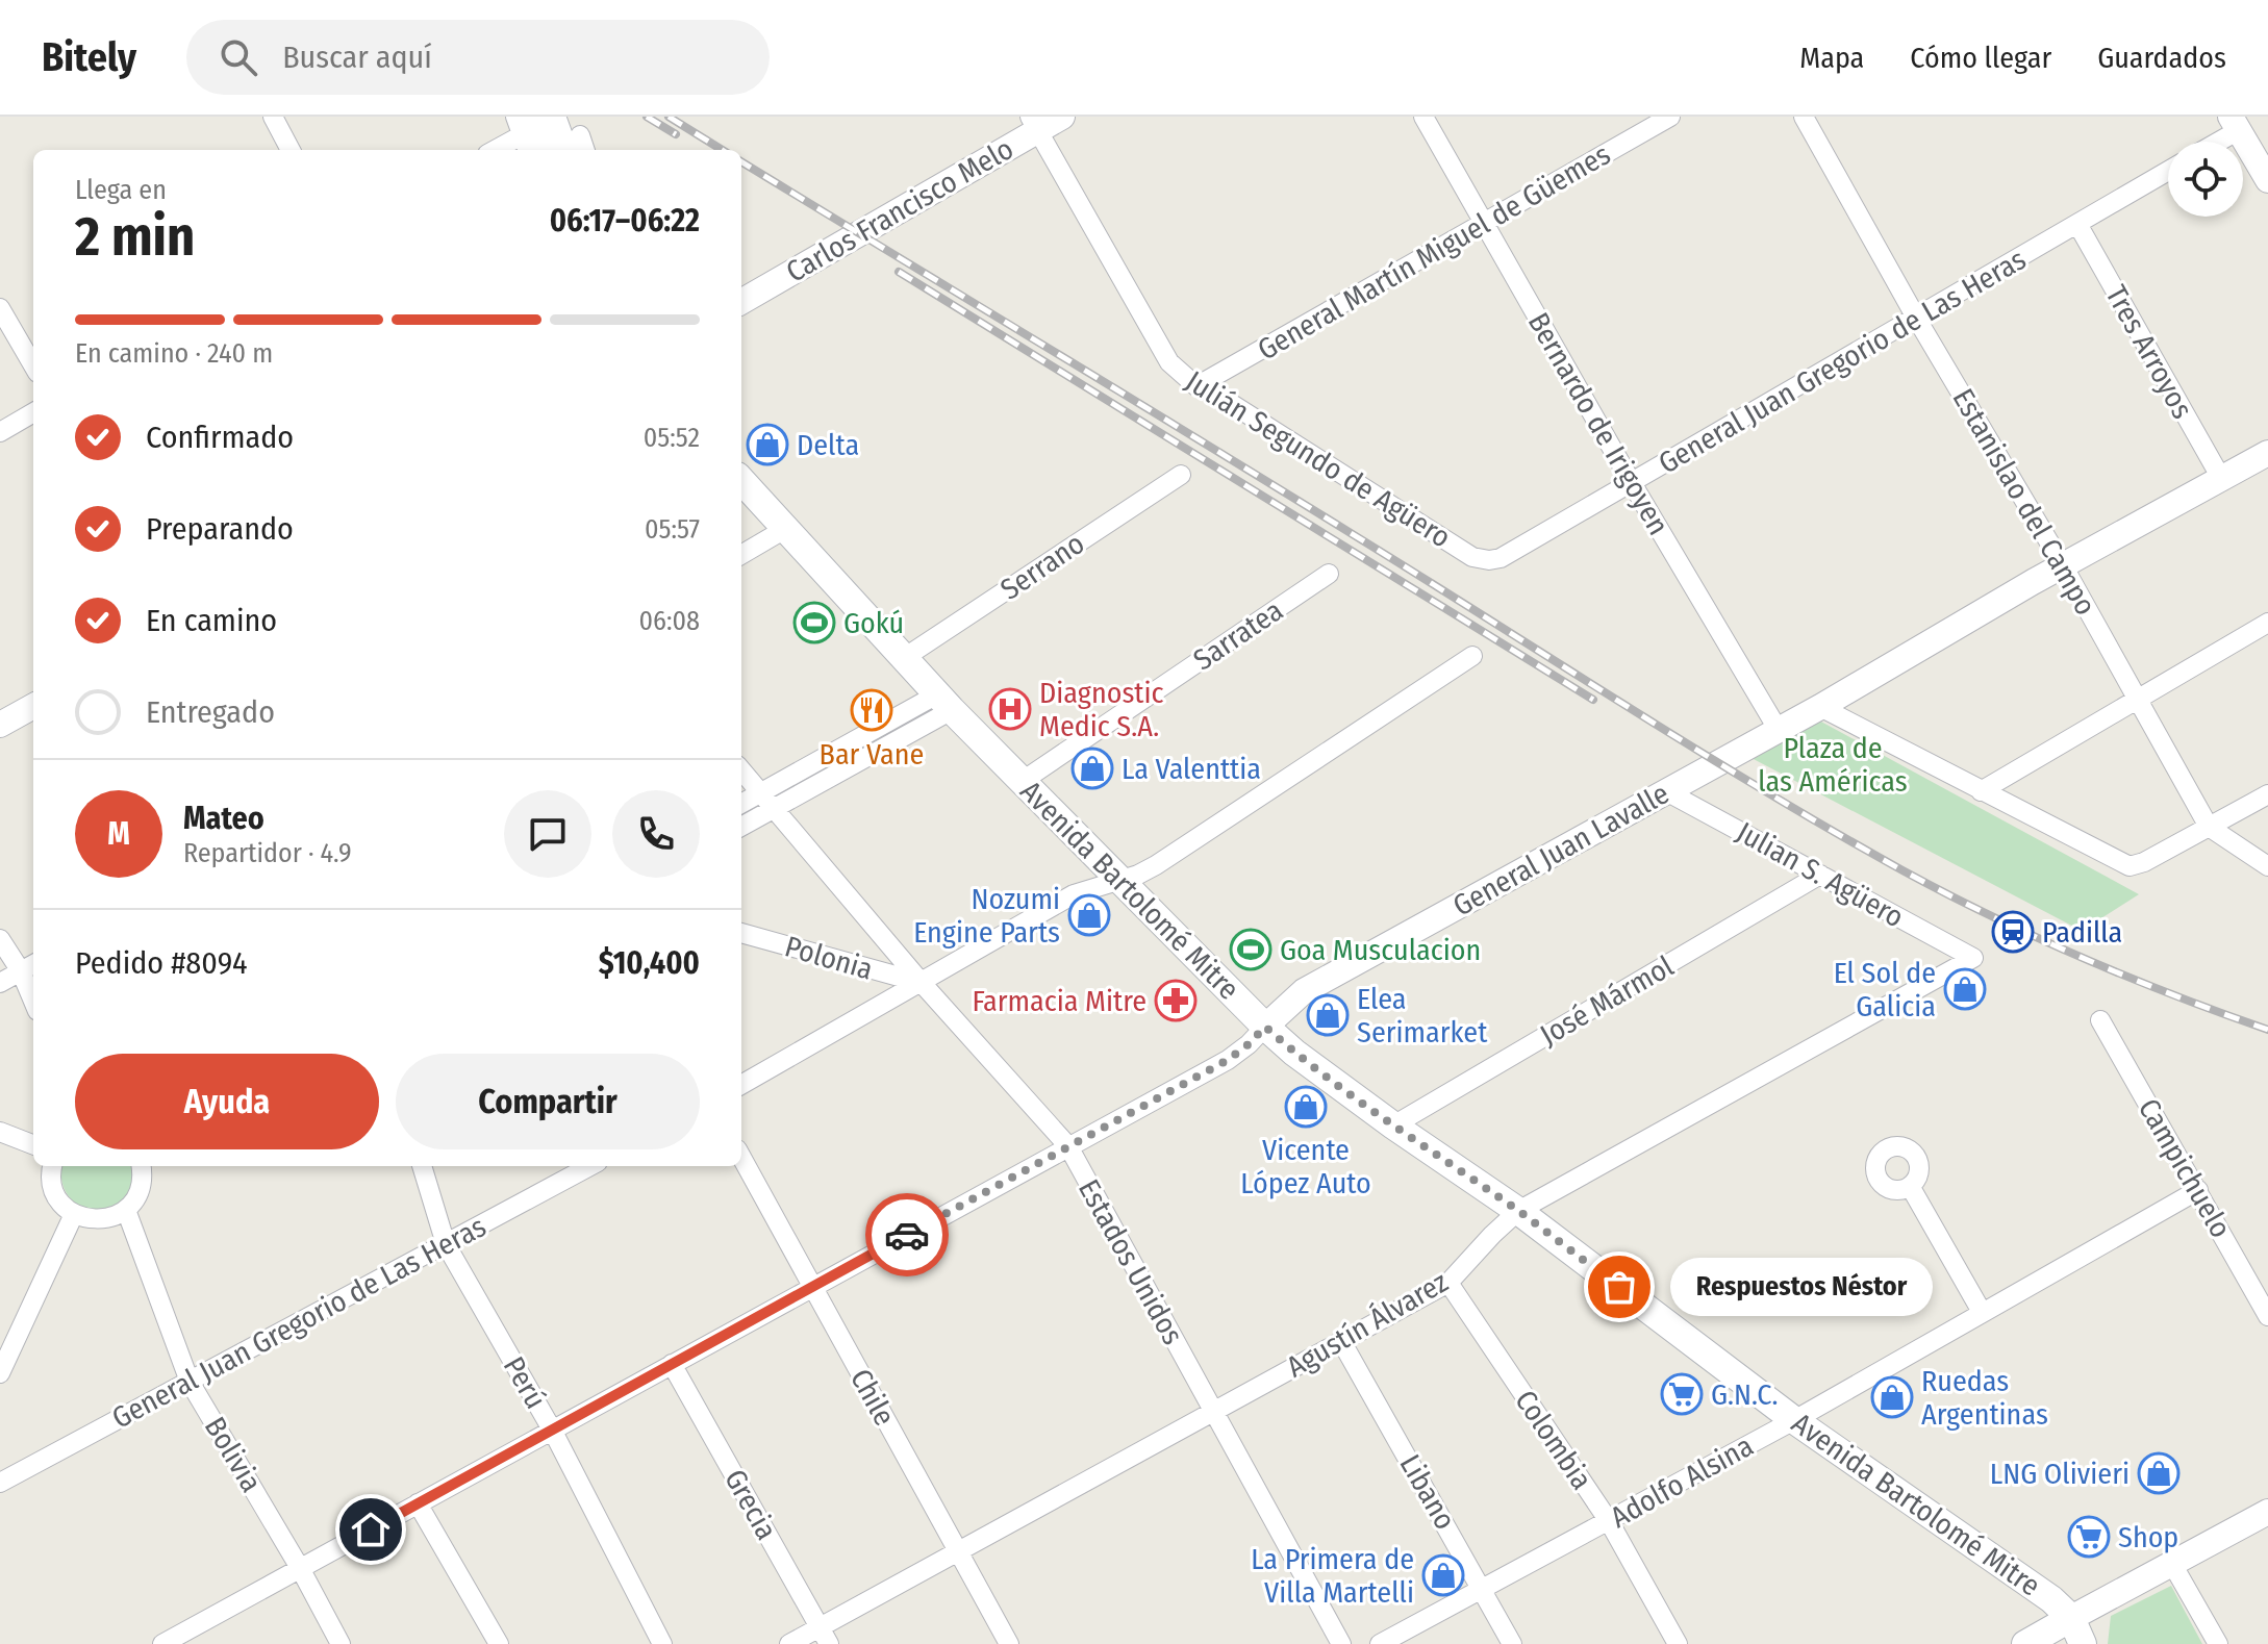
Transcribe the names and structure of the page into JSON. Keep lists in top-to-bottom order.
{
  "streets": {
    "main road": ["Avenida Bartolomé Mitre"],
    "street": [
      "Carlos Francisco Melo",
      "General Martín Miguel de Güemes",
      "Tres Arroyos",
      "General Juan Gregorio de Las Heras",
      "Bernardo de Irigoyen",
      "Julián Segundo de Agüero",
      "Estanislao del Campo",
      "Serrano",
      "Sarratea",
      "General Juan Lavalle",
      "Julian S. Agüero",
      "Polonia",
      "José Mármol",
      "Campichuelo",
      "Estados Unidos",
      "Agustín Álvarez",
      "Perú",
      "Chile",
      "Colombia",
      "Bolivia",
      "Adolfo Alsina",
      "Libano",
      "Grecia"
    ]
  },
  "crossings": [
    ["Carlos Francisco Melo", "Julián Segundo de Agüero"],
    ["General Martín Miguel de Güemes", "Bernardo de Irigoyen"],
    ["General Martín Miguel de Güemes", "Julián Segundo de Agüero"],
    ["Tres Arroyos", "General Juan Gregorio de Las Heras"],
    ["Tres Arroyos", "General Juan Lavalle"],
    ["General Juan Gregorio de Las Heras", "Bernardo de Irigoyen"],
    ["General Juan Gregorio de Las Heras", "Julián Segundo de Agüero"],
    ["General Juan Gregorio de Las Heras", "Estanislao del Campo"],
    ["General Juan Gregorio de Las Heras", "Perú"],
    ["General Juan Gregorio de Las Heras", "Bolivia"],
    ["Bernardo de Irigoyen", "General Juan Lavalle"],
    ["Estanislao del Campo", "General Juan Lavalle"],
    ["Serrano", "Avenida Bartolomé Mitre"],
    ["Sarratea", "Avenida Bartolomé Mitre"],
    ["General Juan Lavalle", "Julian S. Agüero"],
    ["General Juan Lavalle", "Avenida Bartolomé Mitre"],
    ["General Juan Lavalle", "Estados Unidos"],
    ["General Juan Lavalle", "Perú"],
    ["General Juan Lavalle", "Chile"],
    ["General Juan Lavalle", "Bolivia"],
    ["General Juan Lavalle", "Grecia"],
    ["Julian S. Agüero", "José Mármol"],
    ["Julian S. Agüero", "Agustín Álvarez"],
    ["Avenida Bartolomé Mitre", "José Mármol"],
    ["Avenida Bartolomé Mitre", "Agustín Álvarez"],
    ["Avenida Bartolomé Mitre", "Adolfo Alsina"],
    ["Polonia", "Estados Unidos"],
    ["Campichuelo", "Adolfo Alsina"],
    ["Estados Unidos", "Agustín Álvarez"],
    ["Agustín Álvarez", "Chile"],
    ["Agustín Álvarez", "Colombia"],
    ["Agustín Álvarez", "Libano"],
    ["Agustín Álvarez", "Grecia"],
    ["Colombia", "Adolfo Alsina"],
    ["Adolfo Alsina", "Libano"]
  ],
  "parks": ["Plaza de las Américas"],
  "places": {
    "shop": [
      "Delta",
      "La Valenttia",
      "Nozumi Engine Parts",
      "El Sol de Galicia",
      "Elea Serimarket",
      "Vicente López Auto",
      "Ruedas Argentinas",
      "LNG Olivieri",
      "La Primera de Villa Martelli"
    ],
    "sports": ["Gokú", "Goa Musculacion"],
    "hospital": ["Diagnostic Medic S.A."],
    "restaurant": ["Bar Vane"],
    "station": ["Padilla"],
    "pharmacy": ["Farmacia Mitre"],
    "other": ["Respuestos Néstor"],
    "supermarket": ["G.N.C.", "Shop"]
  },
  "page": {
    "header": "Bitely",
    "search": "Buscar aquí",
    "nav": ["Mapa", "Cómo llegar", "Guardados"],
    "heading": ["2 min", "Llega en", "06:17–06:22"],
    "panel": [
      "Mateo",
      "Repartidor · 4.9",
      "Pedido #8094",
      "$10,400"
    ],
    "bar": "En camino · 240 m",
    "list": [
      ["Confirmado", "05:52"],
      ["Preparando", "05:57"],
      ["En camino", "06:08"],
      "Entregado"
    ],
    "round": "M",
    "buttons": ["Ayuda", "Compartir"],
    "bubble": "Respuestos Néstor"
  }
}
